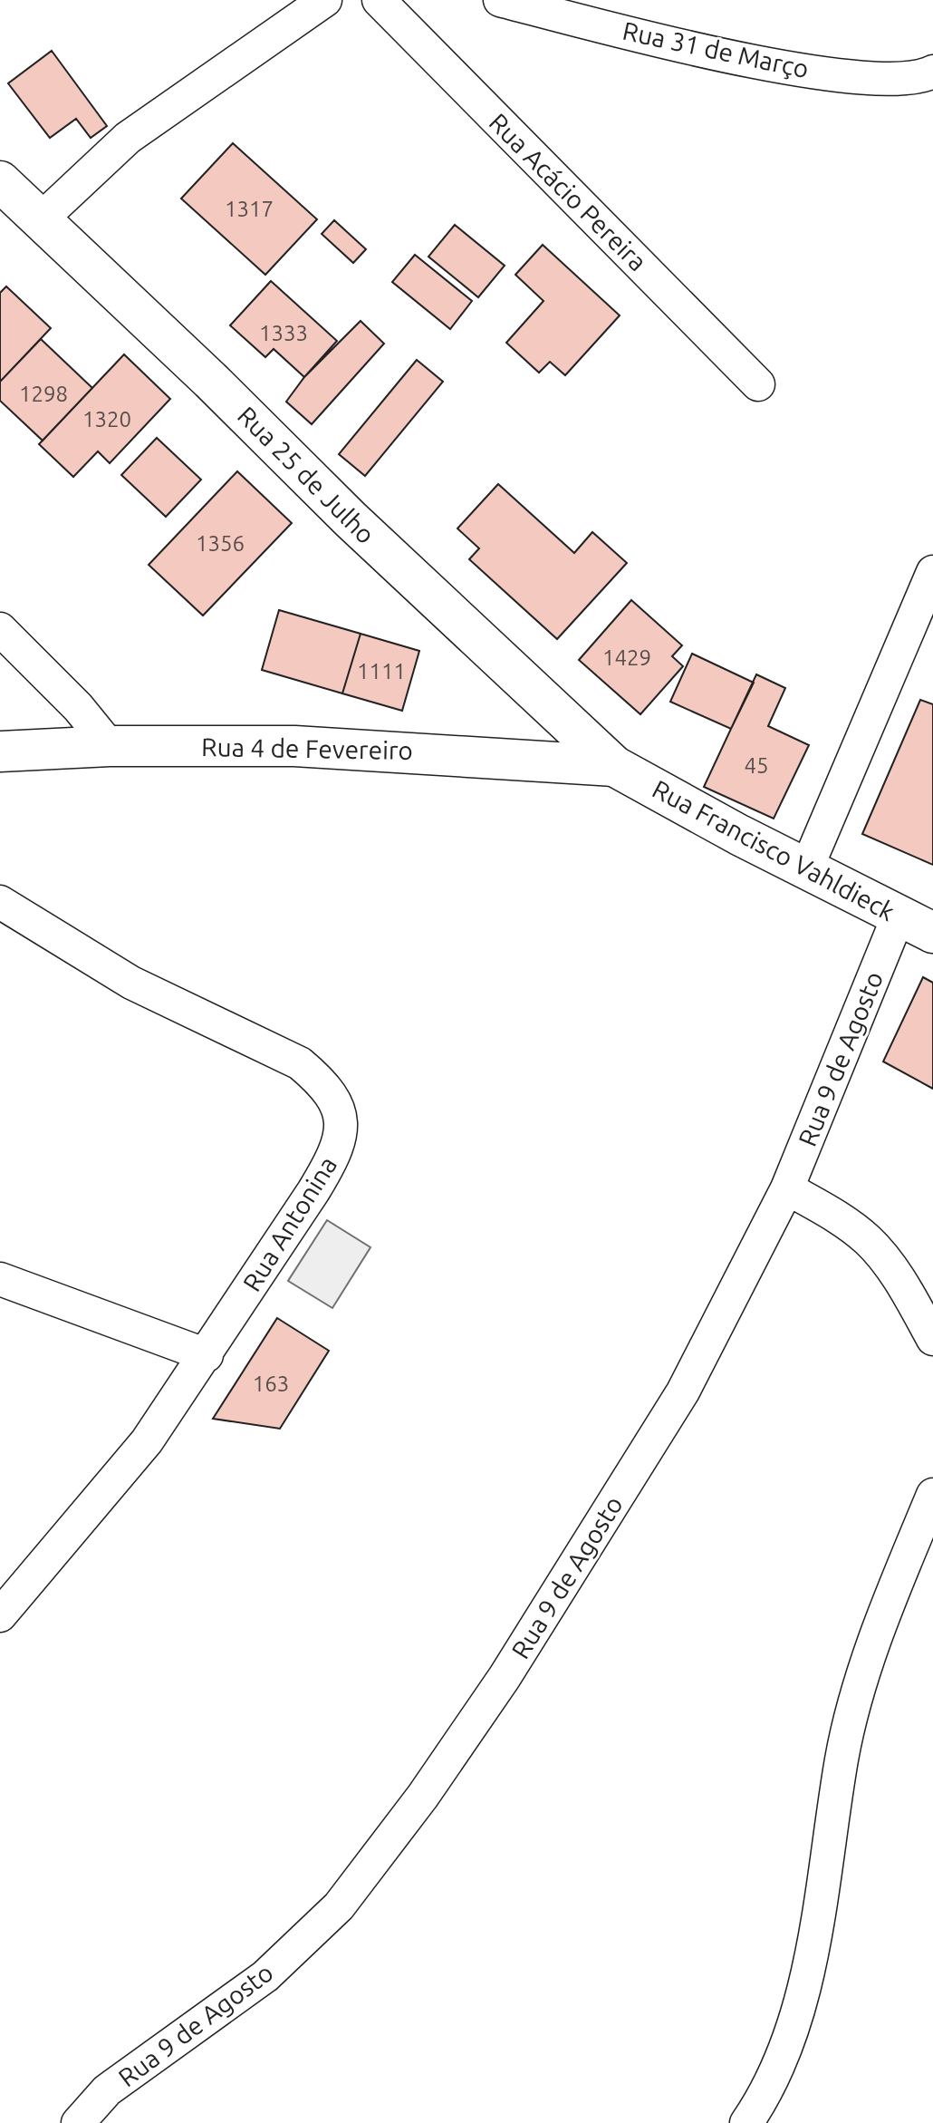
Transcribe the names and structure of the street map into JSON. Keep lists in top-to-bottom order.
{
  "streets": {
    "main road": ["Rua 25 de Julho", "Rua 4 de Fevereiro", "Rua Francisco Vahldieck"],
    "street": [
      "Rua 31 de Março",
      "Rua Acácio Pereira",
      "Rua 9 de Agosto",
      "Rua Antonina"
    ]
  },
  "crossings": [
    ["Rua 25 de Julho", "Rua 4 de Fevereiro"],
    ["Rua 25 de Julho", "Rua Francisco Vahldieck"],
    ["Rua 4 de Fevereiro", "Rua Francisco Vahldieck"],
    ["Rua Francisco Vahldieck", "Rua 9 de Agosto"]
  ],
  "house_numbers": [
    "1317",
    "1333",
    "1298",
    "1320",
    "1356",
    "1429",
    "1111",
    "45",
    "163"
  ]
}
